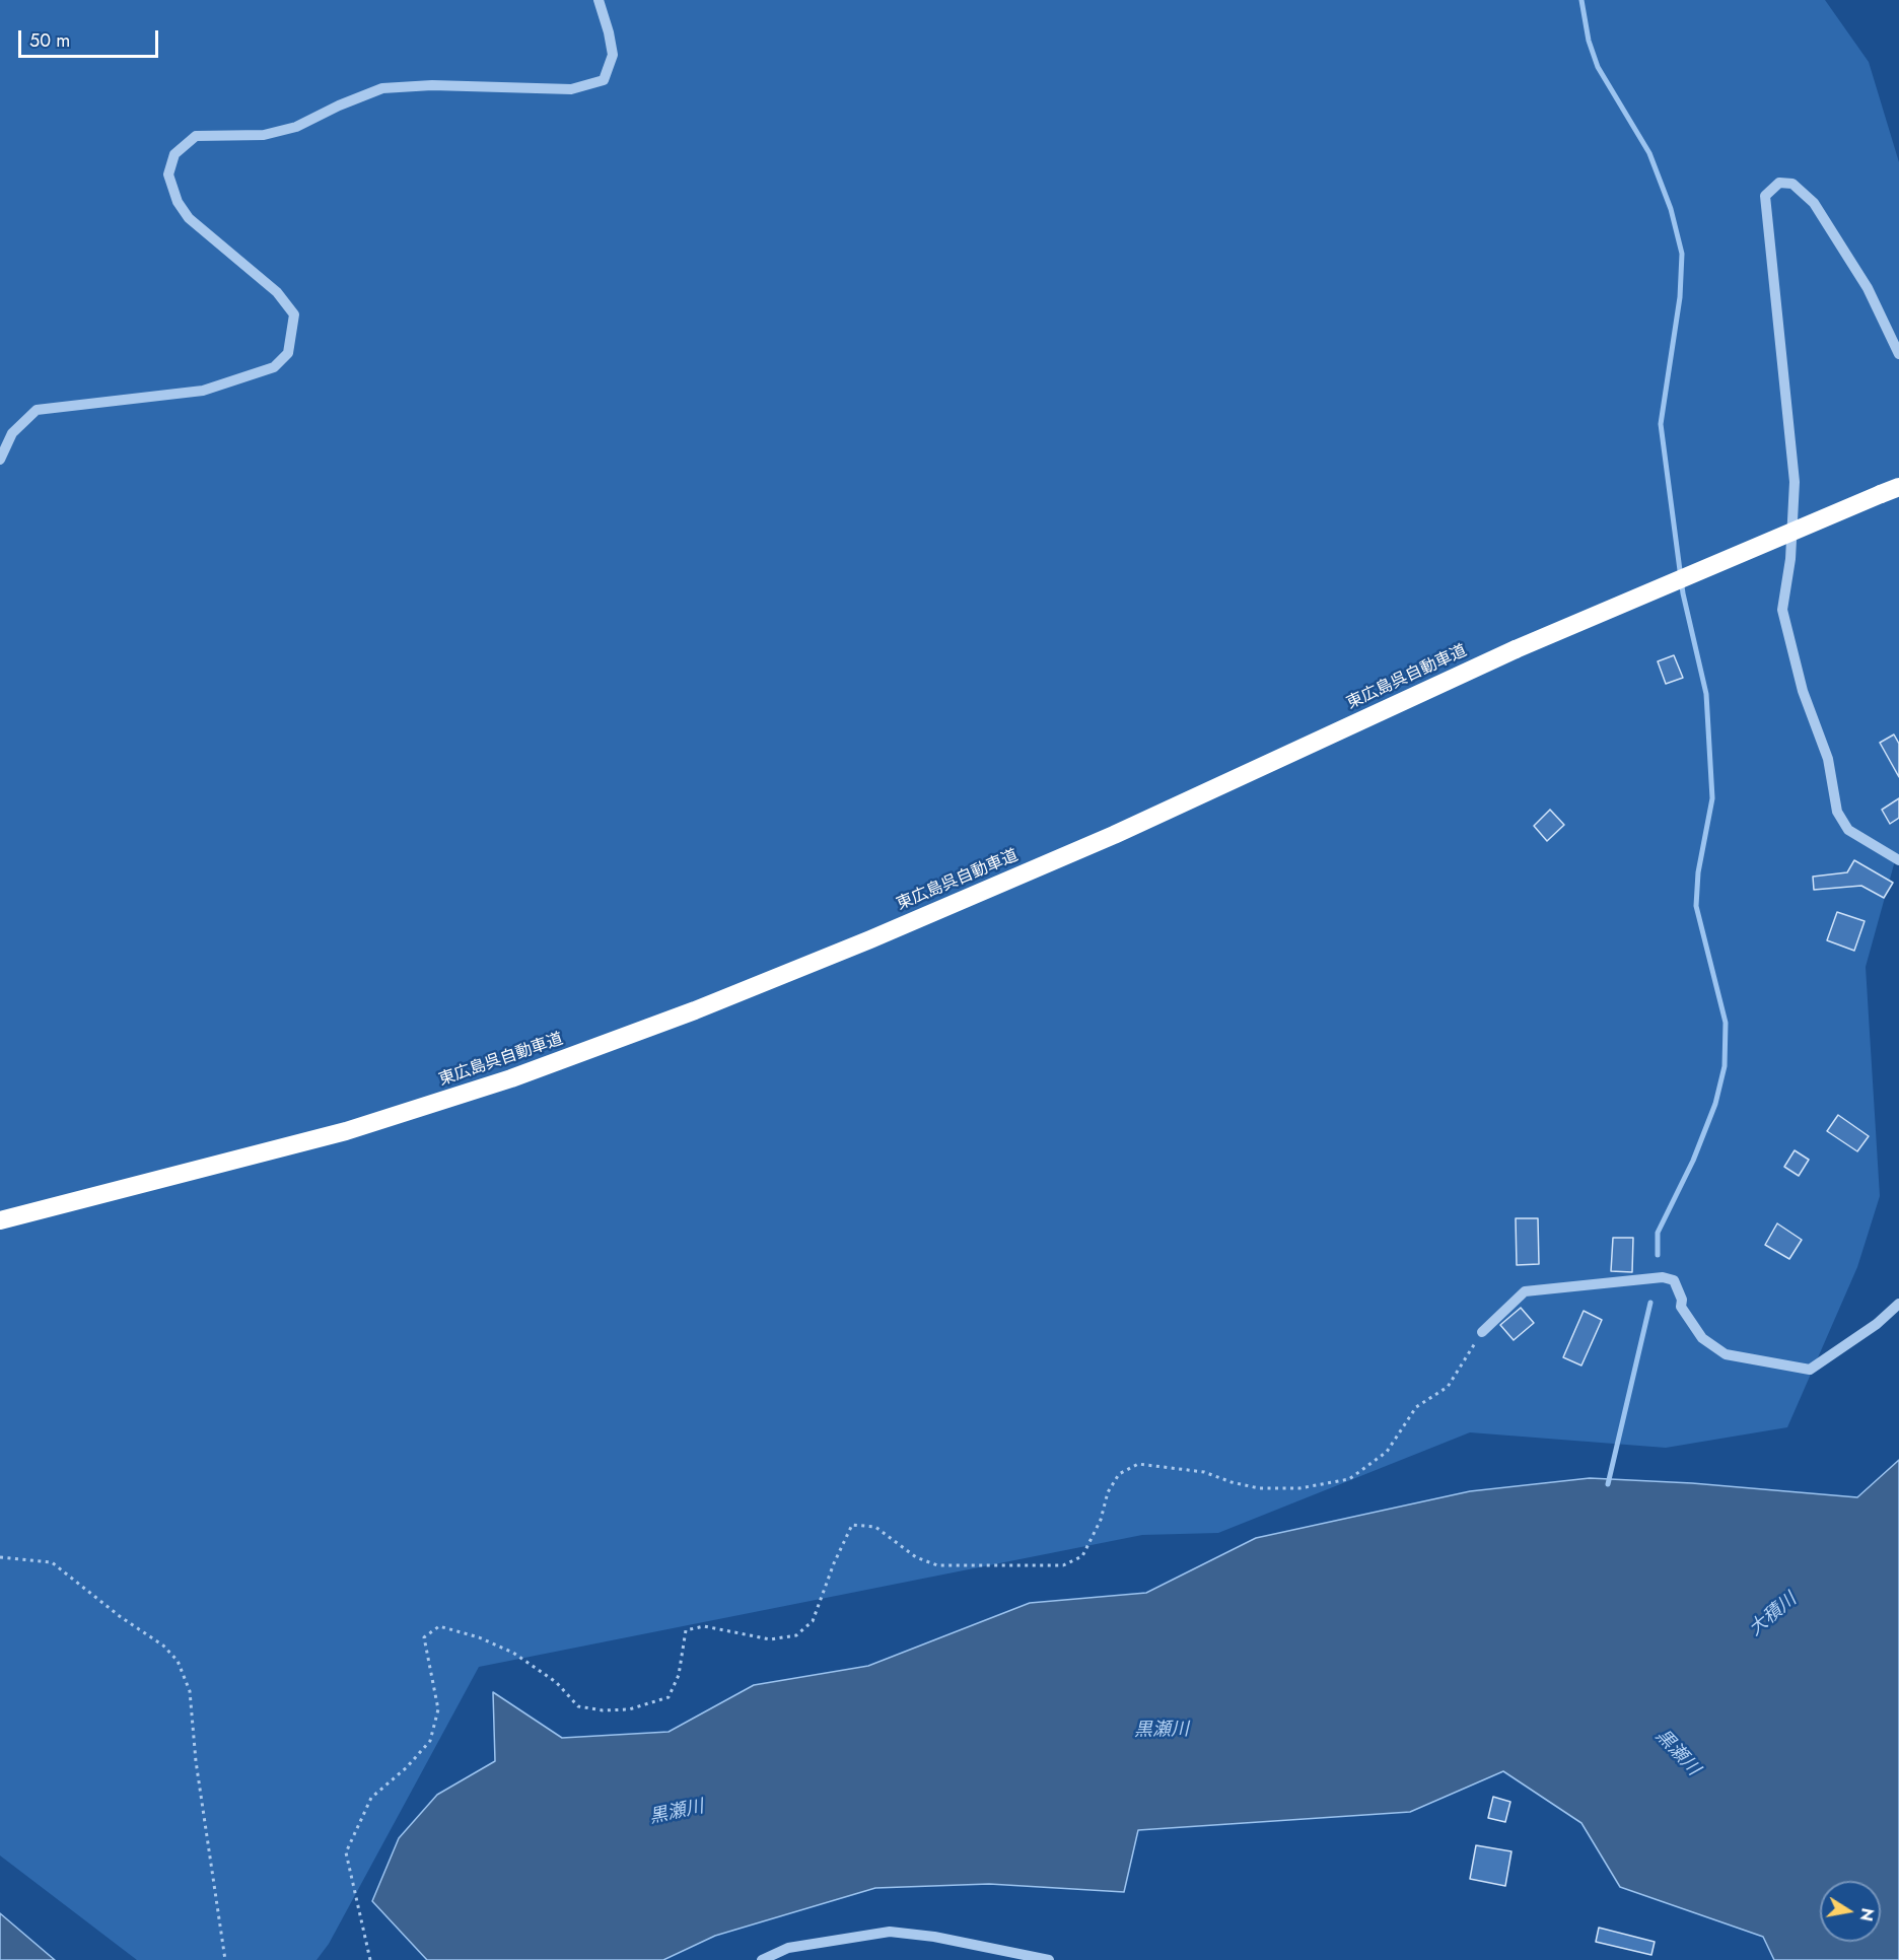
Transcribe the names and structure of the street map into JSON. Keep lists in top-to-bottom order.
{
  "streets": {
    "highway": ["東広島呉自動車道"]
  },
  "water": ["大積川", "黒瀬川"],
  "scale_bar": "50 m",
  "north": "right"
}
